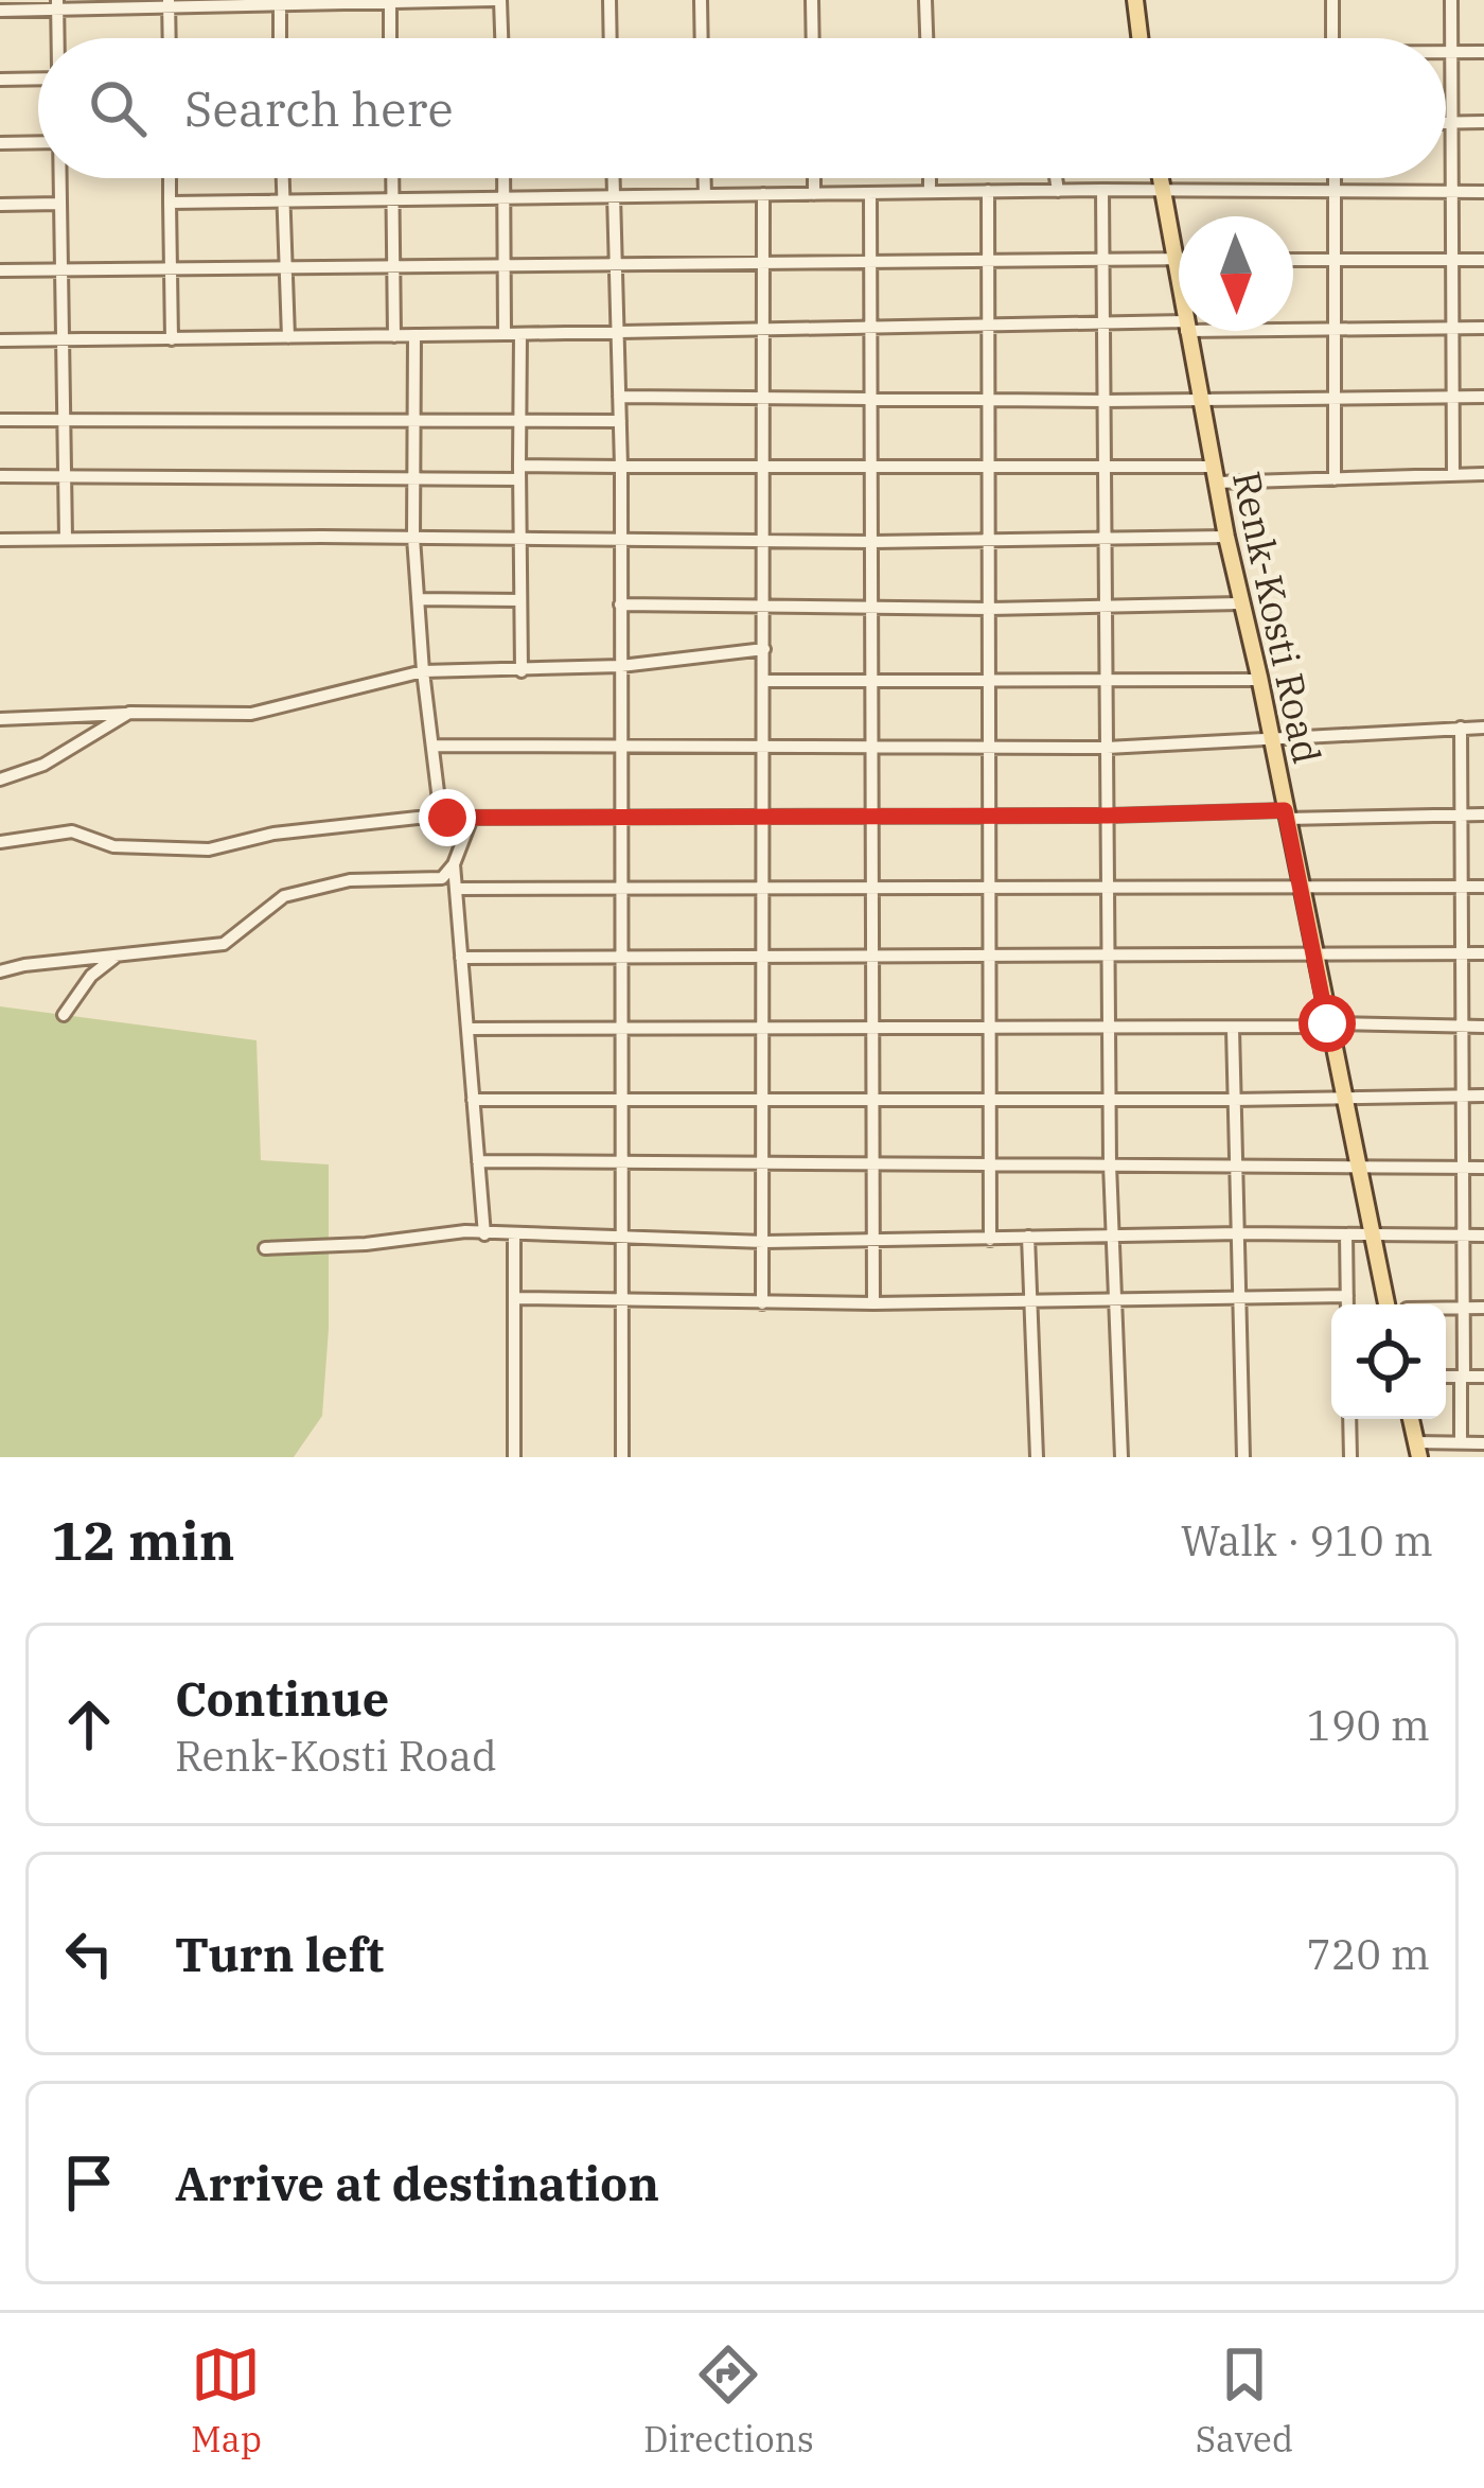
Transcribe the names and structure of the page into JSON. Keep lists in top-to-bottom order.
{
  "streets": {
    "main road": ["Renk-Kosti Road"]
  },
  "north": "bottom",
  "page": {
    "search": "Search here",
    "heading": ["12 min", "Walk · 910 m"],
    "list": [
      ["Continue", "Renk-Kosti Road", "190 m"],
      ["Turn left", "720 m"],
      "Arrive at destination"
    ],
    "nav": ["Map", "Directions", "Saved"]
  }
}
